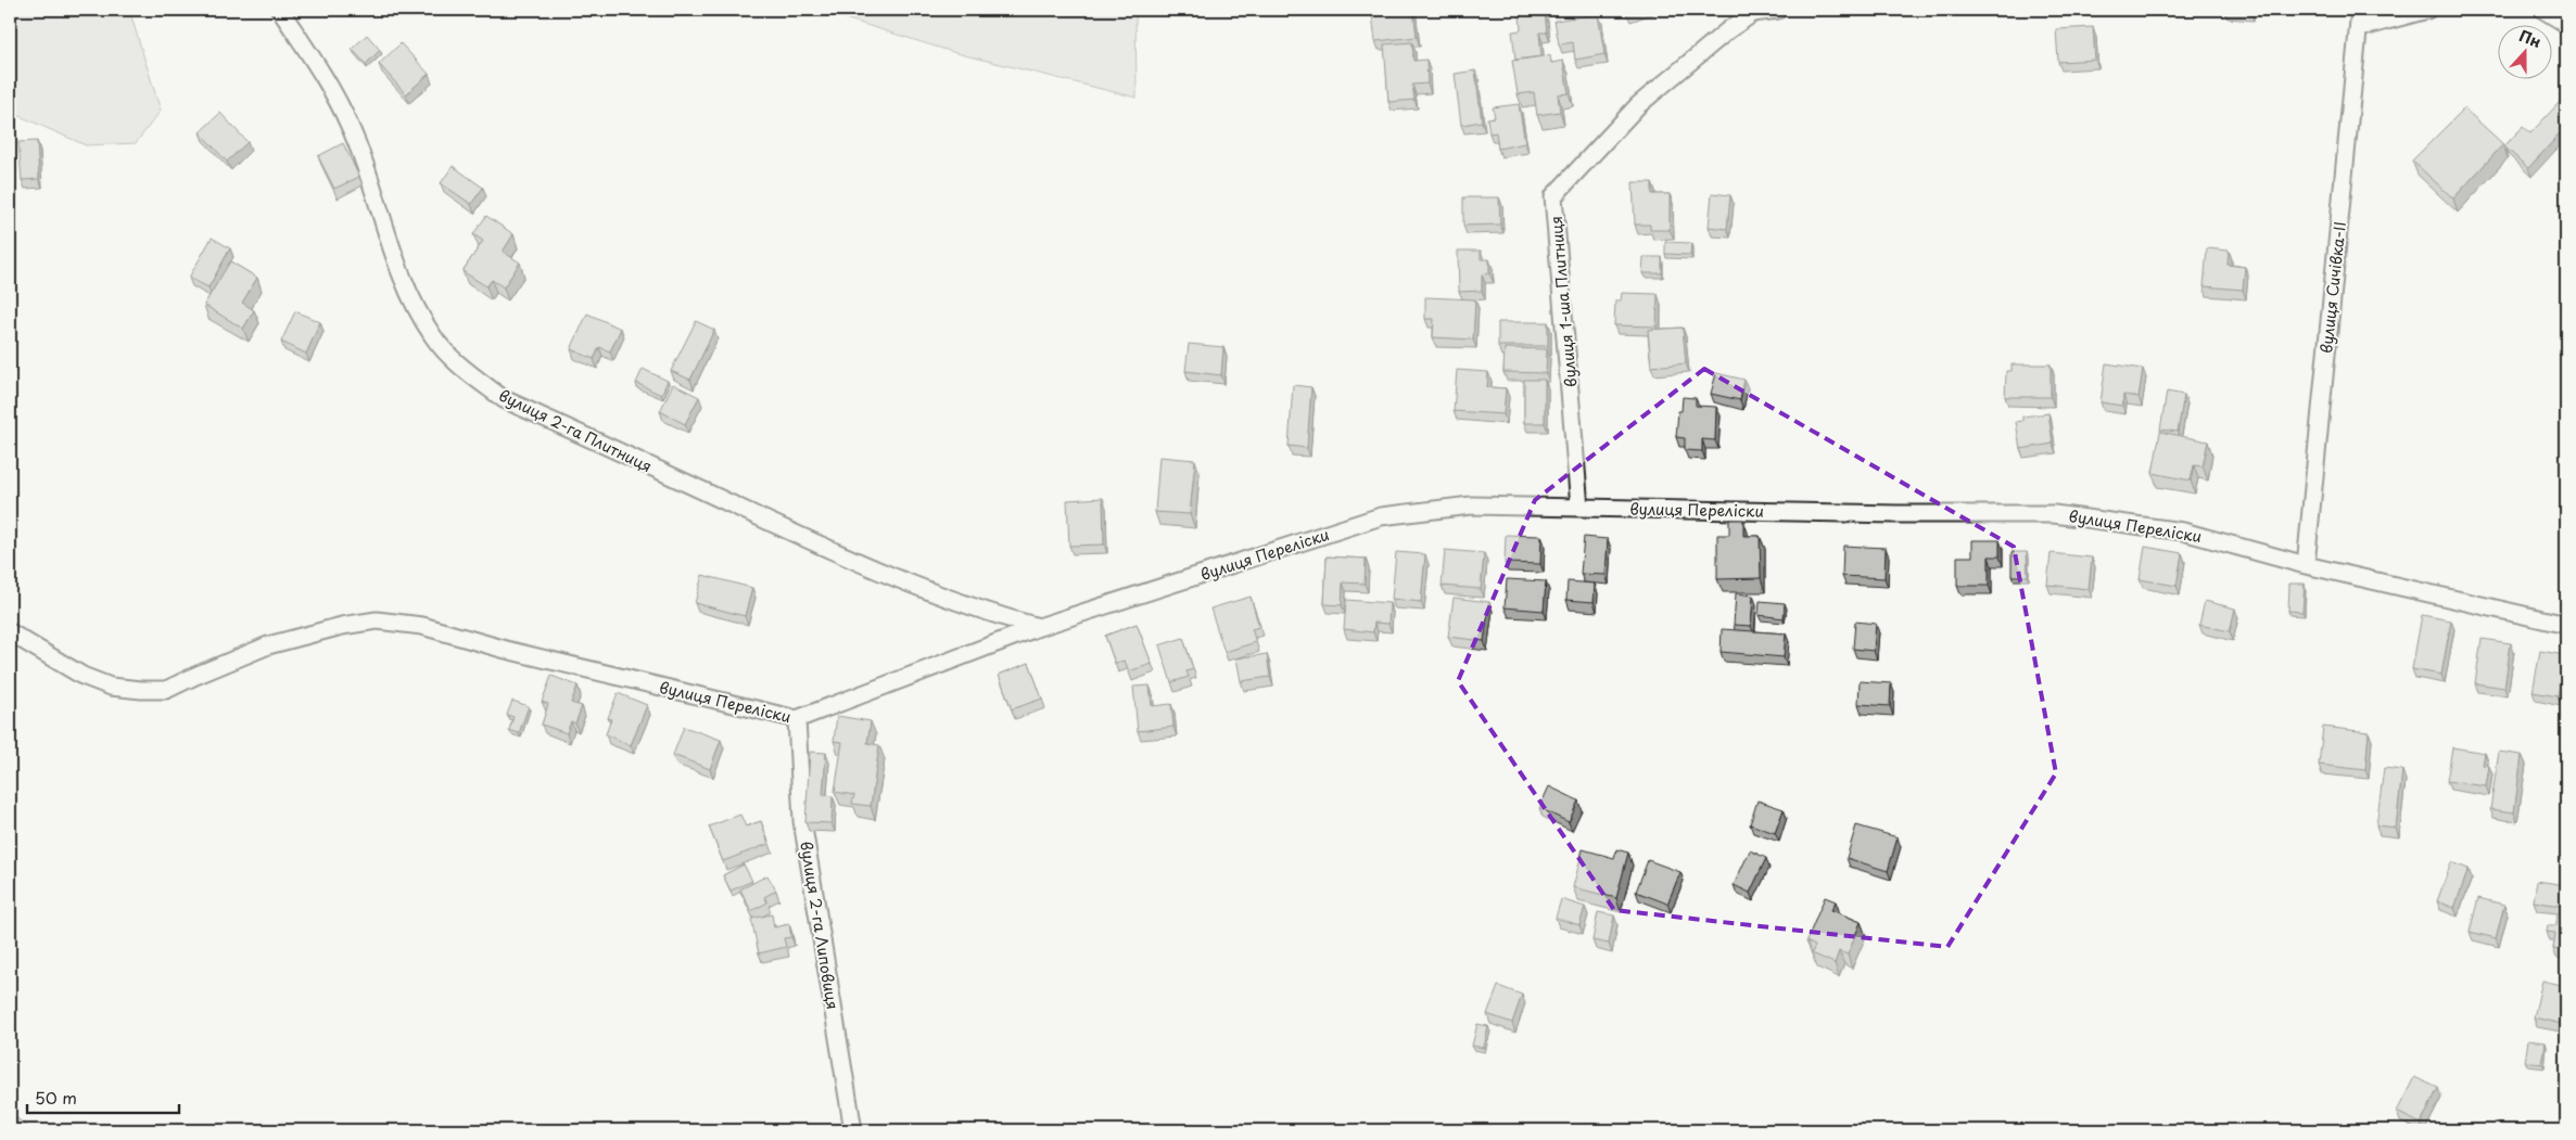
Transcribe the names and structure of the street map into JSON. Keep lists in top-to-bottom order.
{
  "streets": {
    "street": [
      "вулиця Сичівка-II",
      "вулиця 1-ша Плитниця",
      "вулиця 2-га Плитниця",
      "вулиця Переліски",
      "вулиця 2-га Липовиця"
    ]
  },
  "crossings": [
    ["вулиця Сичівка-II", "вулиця Переліски"],
    ["вулиця 1-ша Плитниця", "вулиця Переліски"],
    ["вулиця 2-га Плитниця", "вулиця Переліски"],
    ["вулиця Переліски", "вулиця 2-га Липовиця"]
  ],
  "scale_bar": "50 m",
  "north": "top"
}
